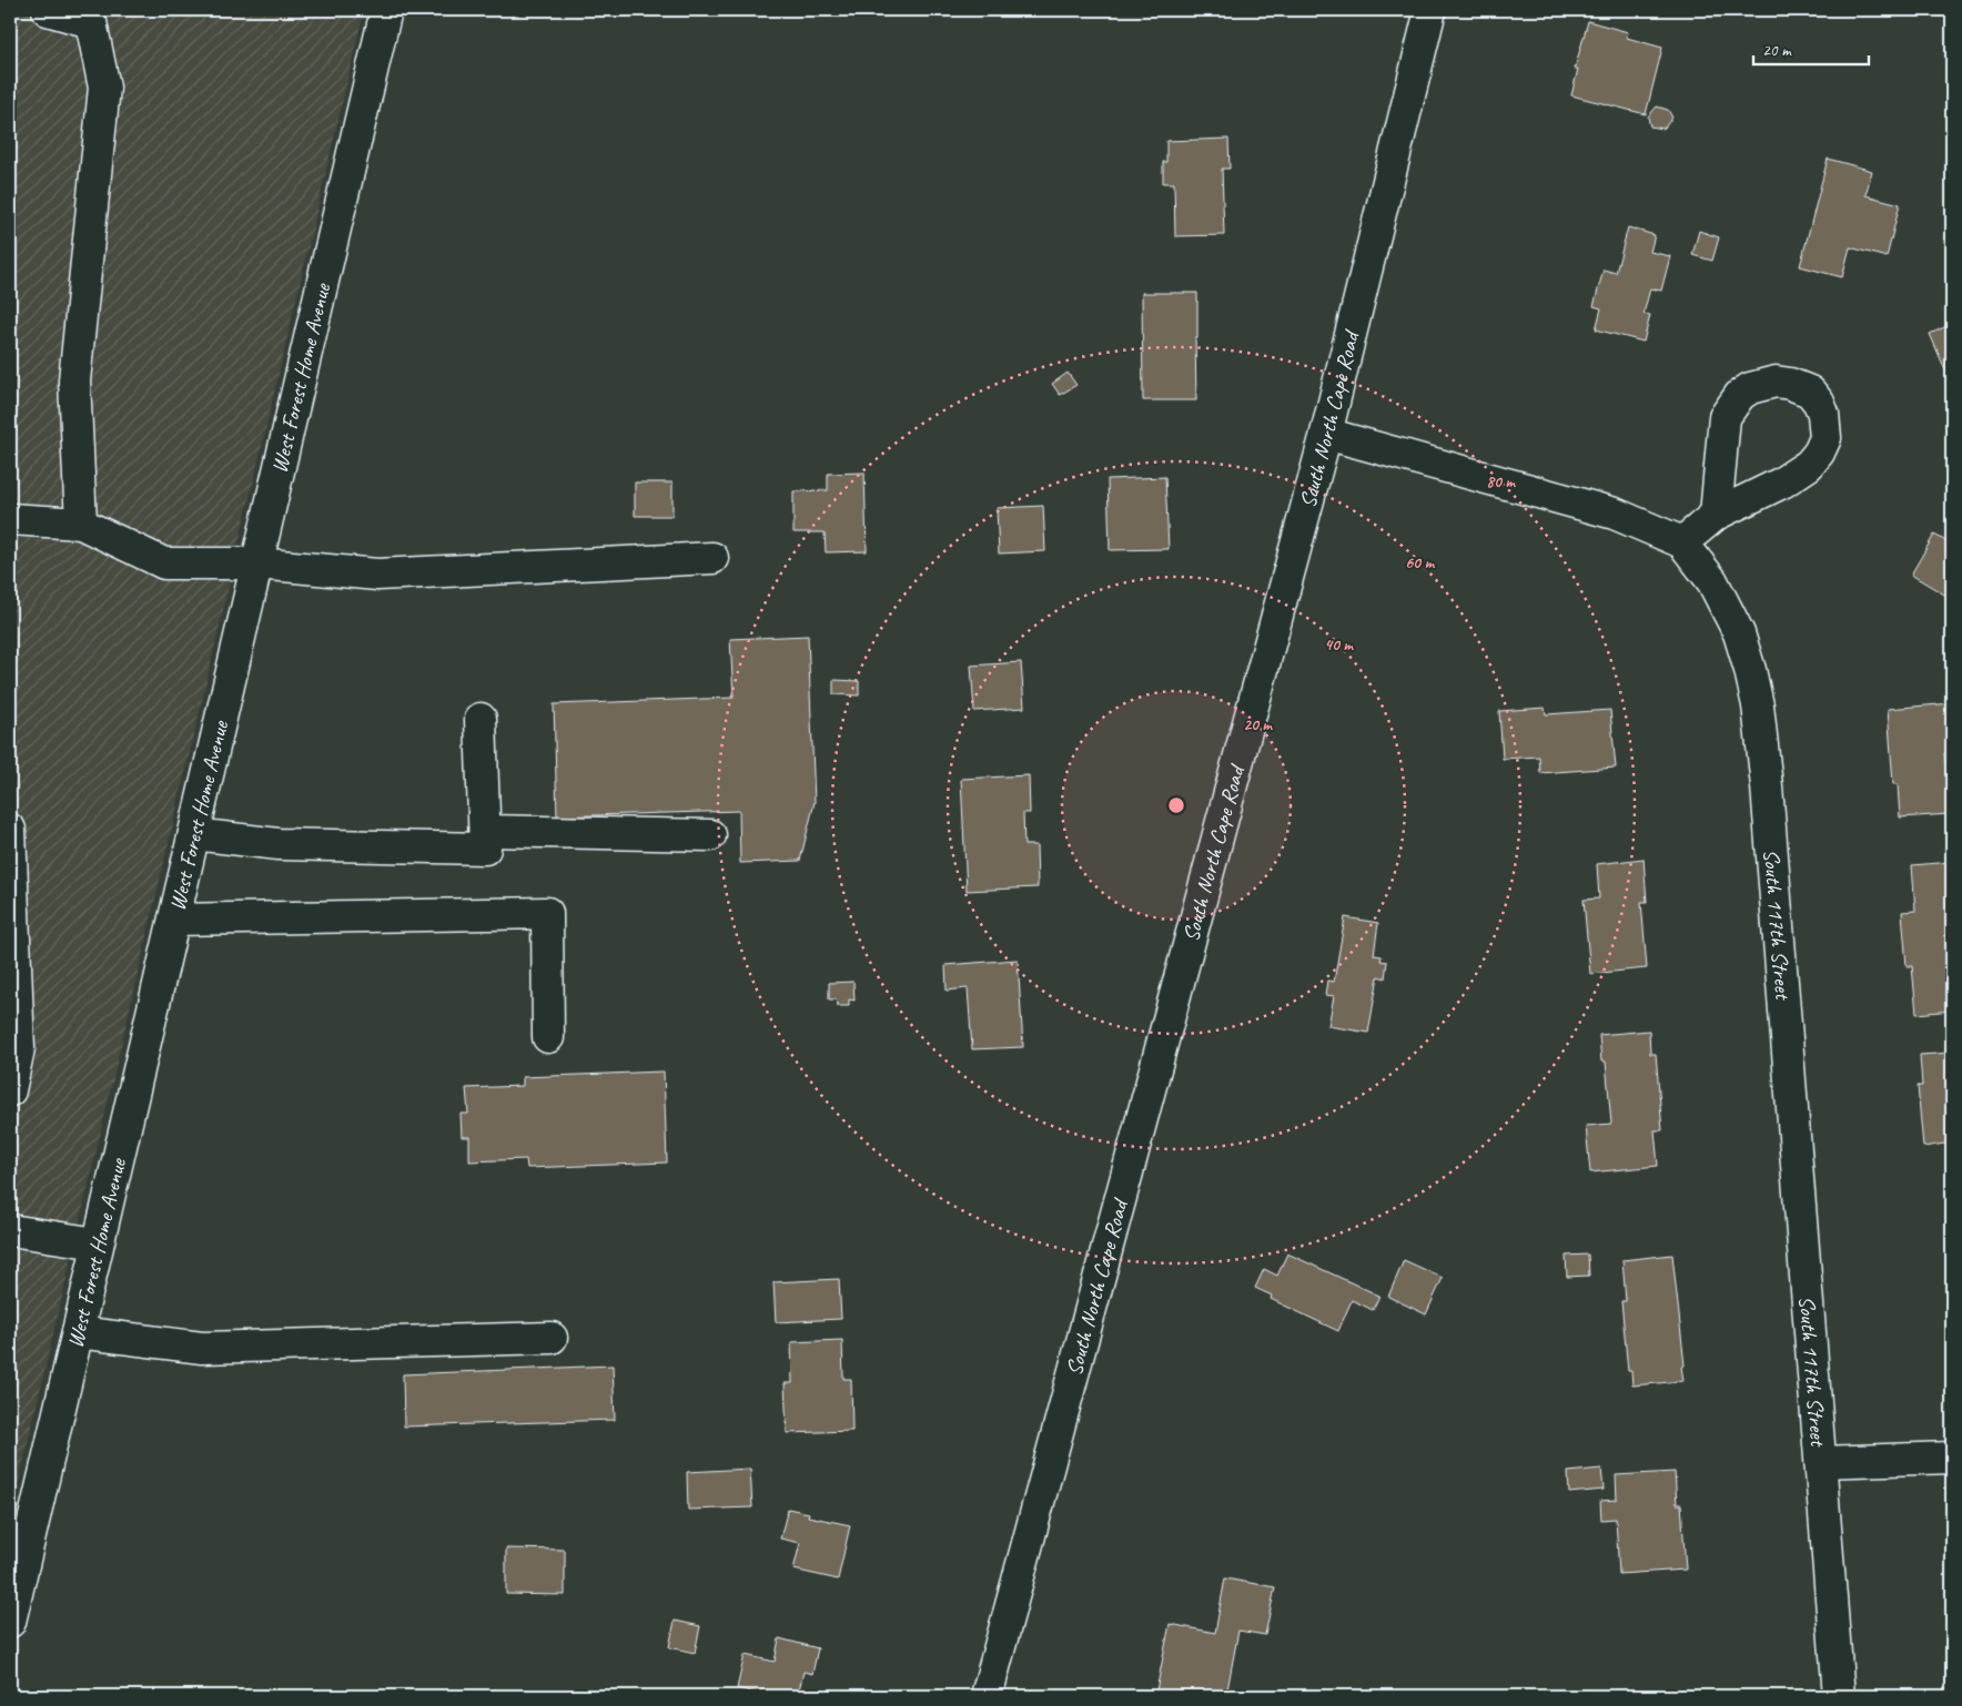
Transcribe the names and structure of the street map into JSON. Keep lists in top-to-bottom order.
{
  "streets": {
    "street": ["West Forest Home Avenue", "South North Cape Road", "South 117th Street"]
  },
  "crossings": [
    ["South North Cape Road", "South 117th Street"]
  ],
  "scale_bar": "20 m",
  "rings": [
    "80 m",
    "60 m",
    "40 m",
    "20 m"
  ]
}
